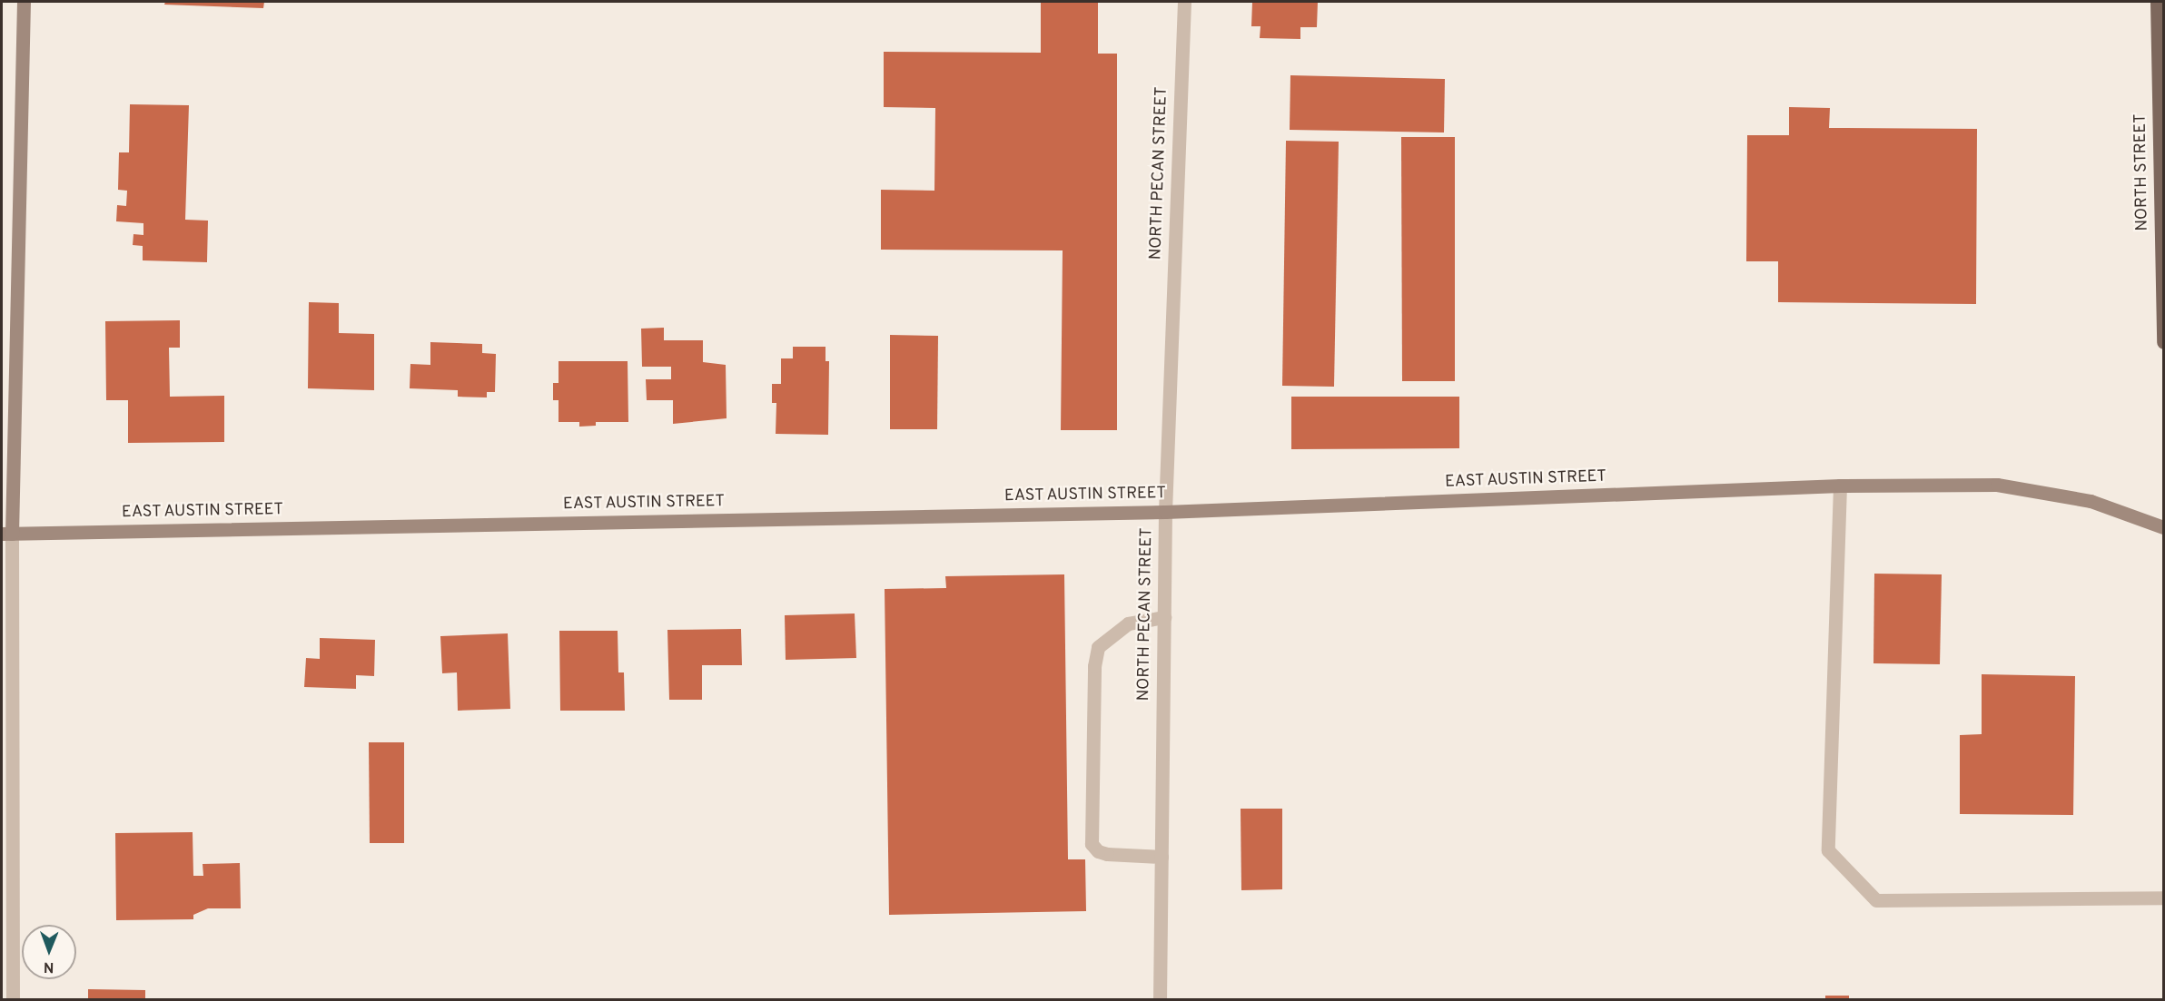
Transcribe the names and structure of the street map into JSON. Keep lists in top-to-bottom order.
{
  "streets": {
    "main road": ["NORTH STREET", "EAST AUSTIN STREET"],
    "street": ["NORTH PECAN STREET"]
  },
  "crossings": [
    ["NORTH PECAN STREET", "EAST AUSTIN STREET"]
  ],
  "north": "bottom"
}
